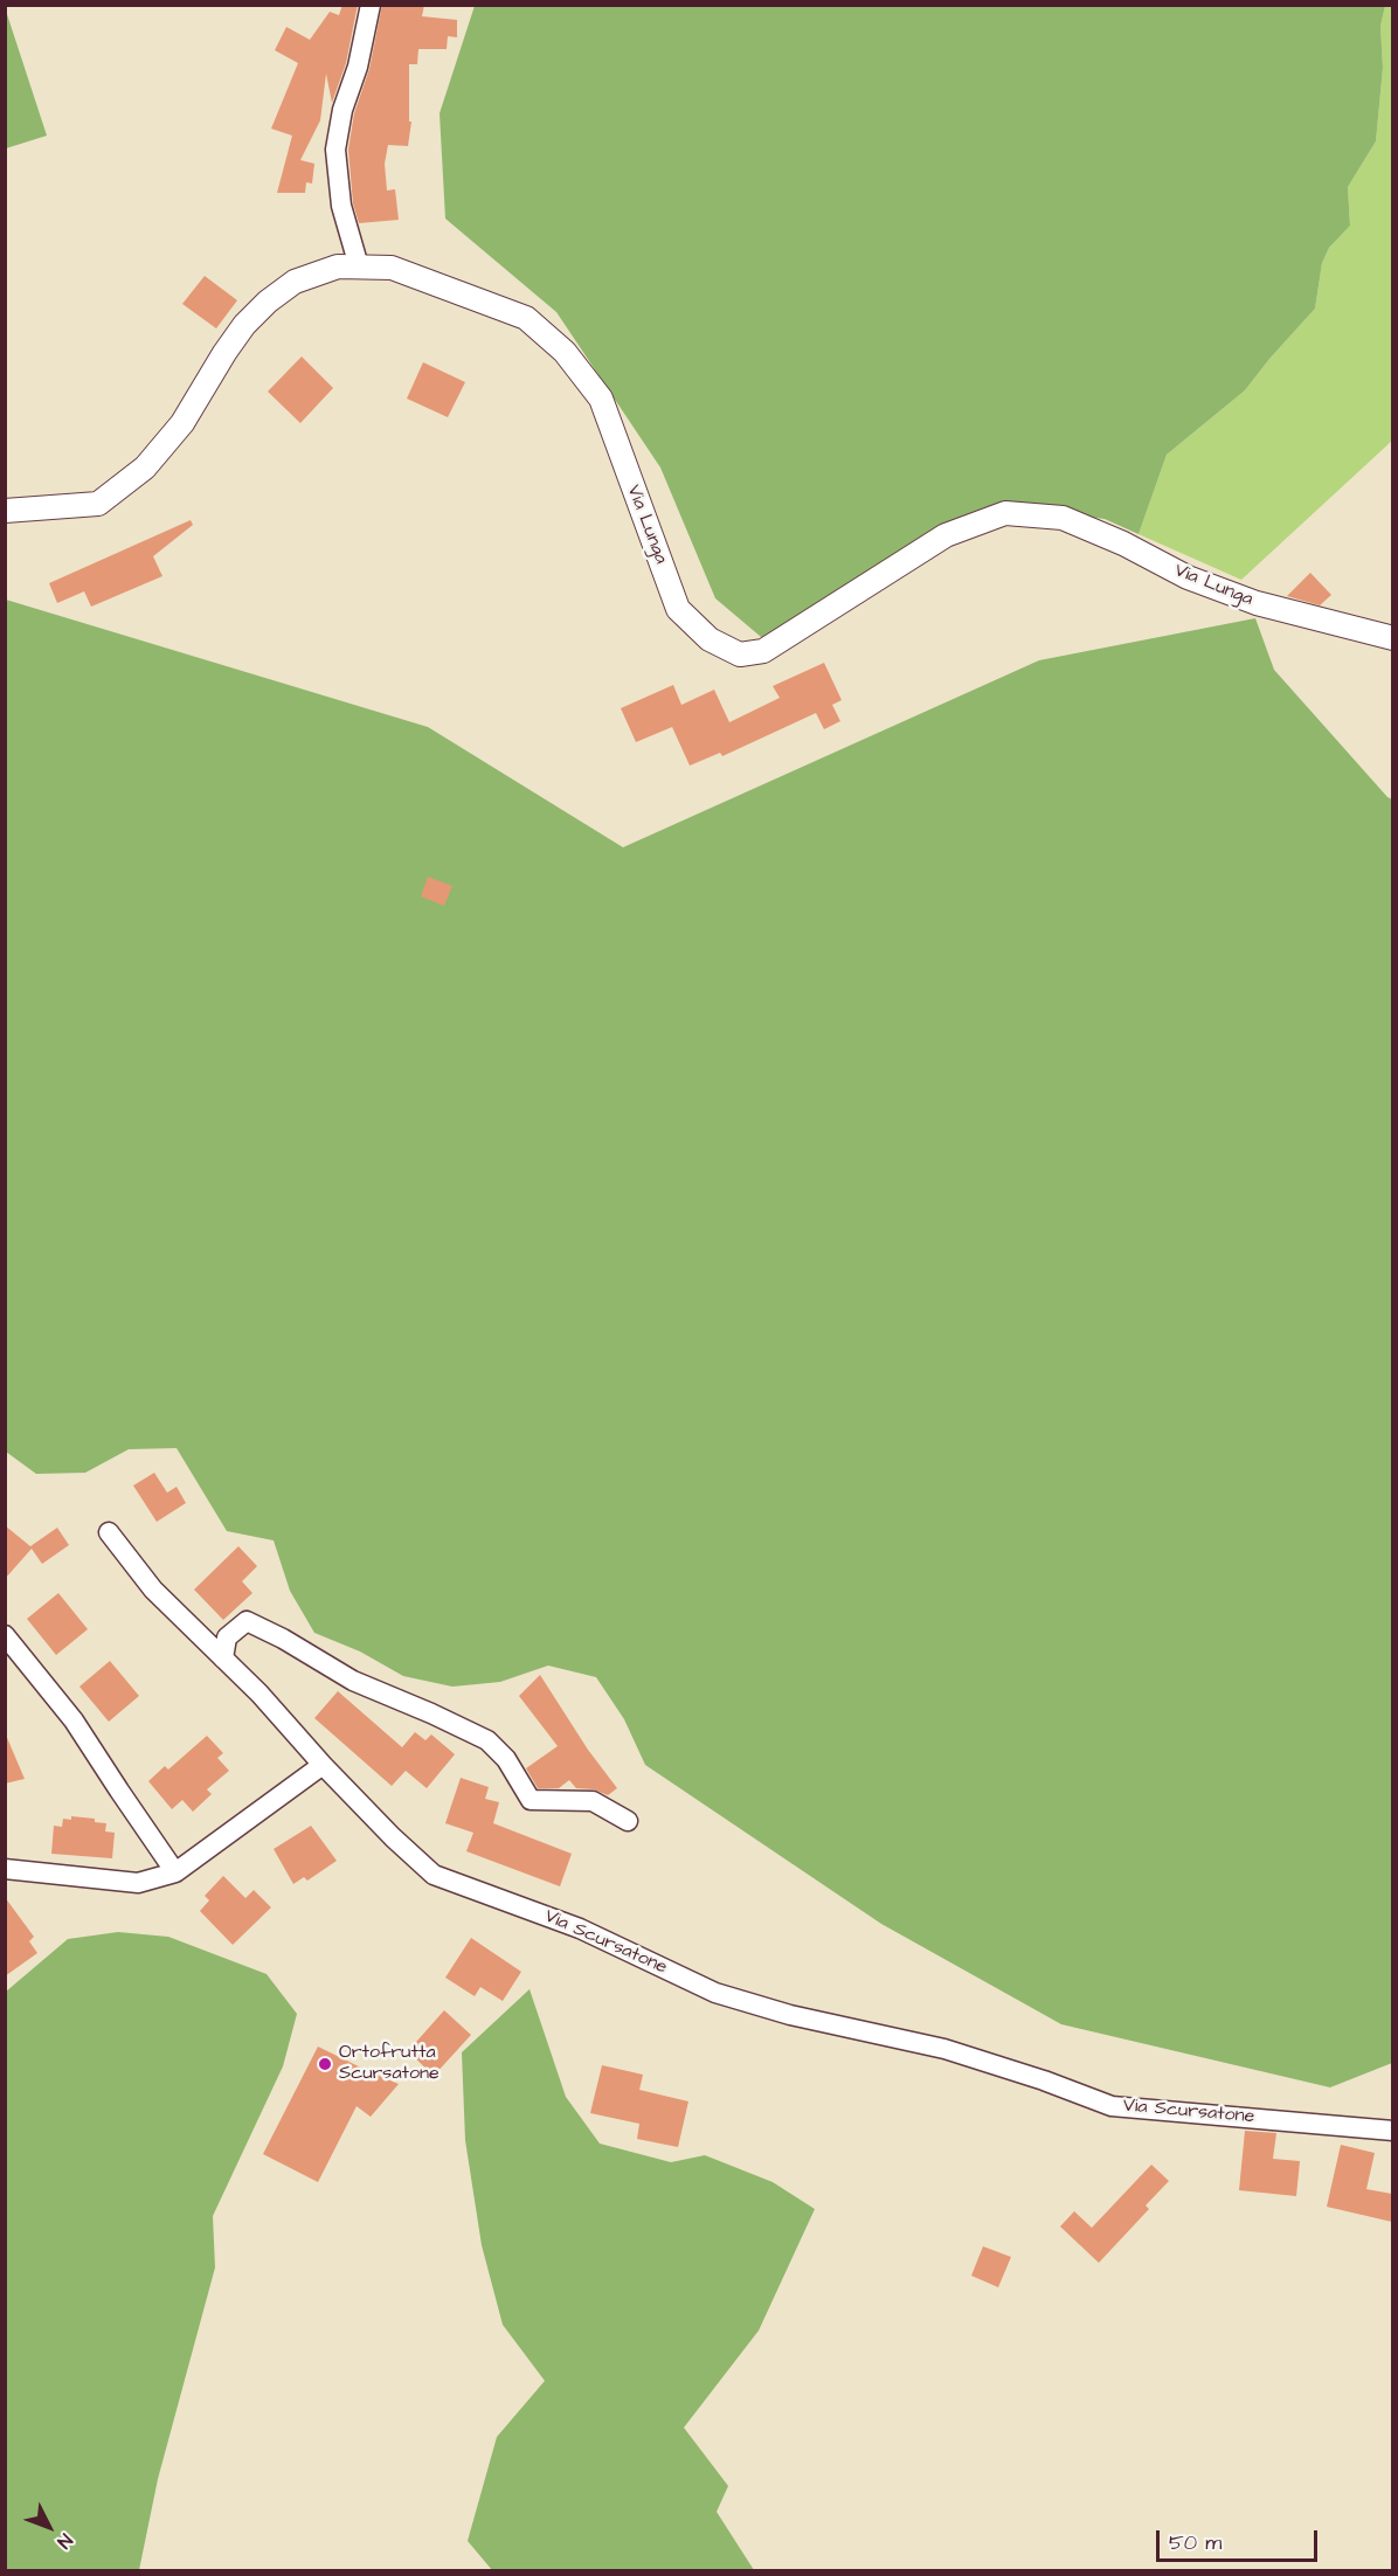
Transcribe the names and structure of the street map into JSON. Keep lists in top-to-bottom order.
{
  "streets": {
    "street": ["Via Lunga", "Via Scursatone"]
  },
  "places": ["Ortofrutta Scursatone"],
  "scale_bar": "50 m",
  "north": "bottom right"
}
